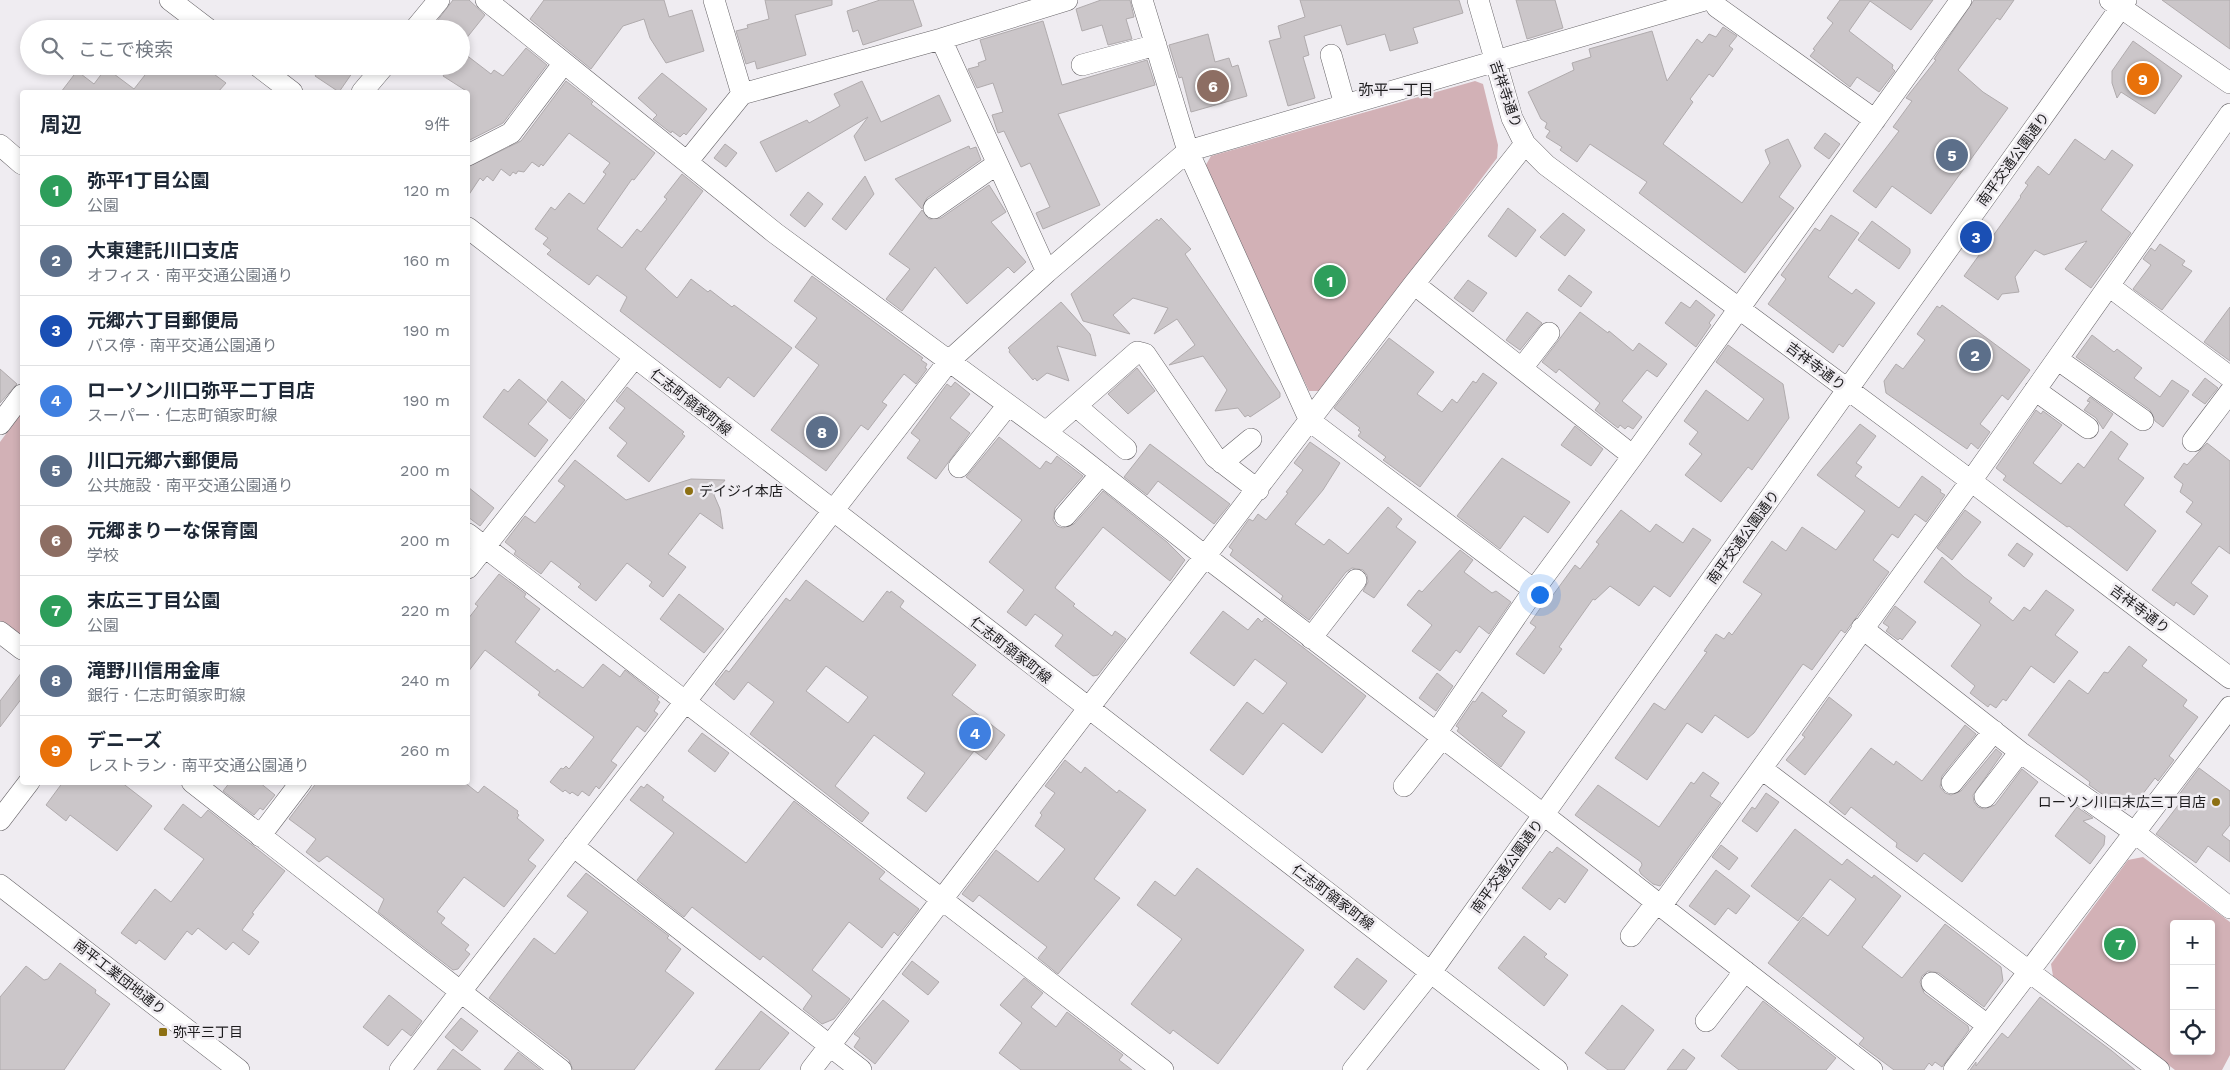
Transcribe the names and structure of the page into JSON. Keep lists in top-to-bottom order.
{
  "streets": {
    "street": [
      "吉祥寺通り",
      "南平交通公園通り",
      "仁志町領家町線",
      "南平工業団地通り"
    ]
  },
  "crossings": [
    ["吉祥寺通り", "南平交通公園通り"],
    ["南平交通公園通り", "仁志町領家町線"]
  ],
  "districts": ["弥平一丁目"],
  "places": {
    "other": ["デイジイ本店", "ローソン川口末広三丁目店"],
    "transit": ["弥平三丁目"]
  },
  "page": {
    "search": "ここで検索",
    "pins": [
      "9",
      "6",
      "5",
      "3",
      "1",
      "2",
      "8",
      "4",
      "7"
    ],
    "heading": ["周辺", "9件"],
    "list": [
      {
        "mark": "1",
        "name": "弥平1丁目公園",
        "note": "公園",
        "value": "120 m"
      },
      {
        "mark": "2",
        "name": "大東建託川口支店",
        "note": "オフィス · 南平交通公園通り",
        "value": "160 m"
      },
      {
        "mark": "3",
        "name": "元郷六丁目郵便局",
        "note": "バス停 · 南平交通公園通り",
        "value": "190 m"
      },
      {
        "mark": "4",
        "name": "ローソン川口弥平二丁目店",
        "note": "スーパー · 仁志町領家町線",
        "value": "190 m"
      },
      {
        "mark": "5",
        "name": "川口元郷六郵便局",
        "note": "公共施設 · 南平交通公園通り",
        "value": "200 m"
      },
      {
        "mark": "6",
        "name": "元郷まりーな保育園",
        "note": "学校",
        "value": "200 m"
      },
      {
        "mark": "7",
        "name": "末広三丁目公園",
        "note": "公園",
        "value": "220 m"
      },
      {
        "mark": "8",
        "name": "滝野川信用金庫",
        "note": "銀行 · 仁志町領家町線",
        "value": "240 m"
      },
      {
        "mark": "9",
        "name": "デニーズ",
        "note": "レストラン · 南平交通公園通り",
        "value": "260 m"
      }
    ],
    "map_buttons": ["+", "−"]
  }
}
